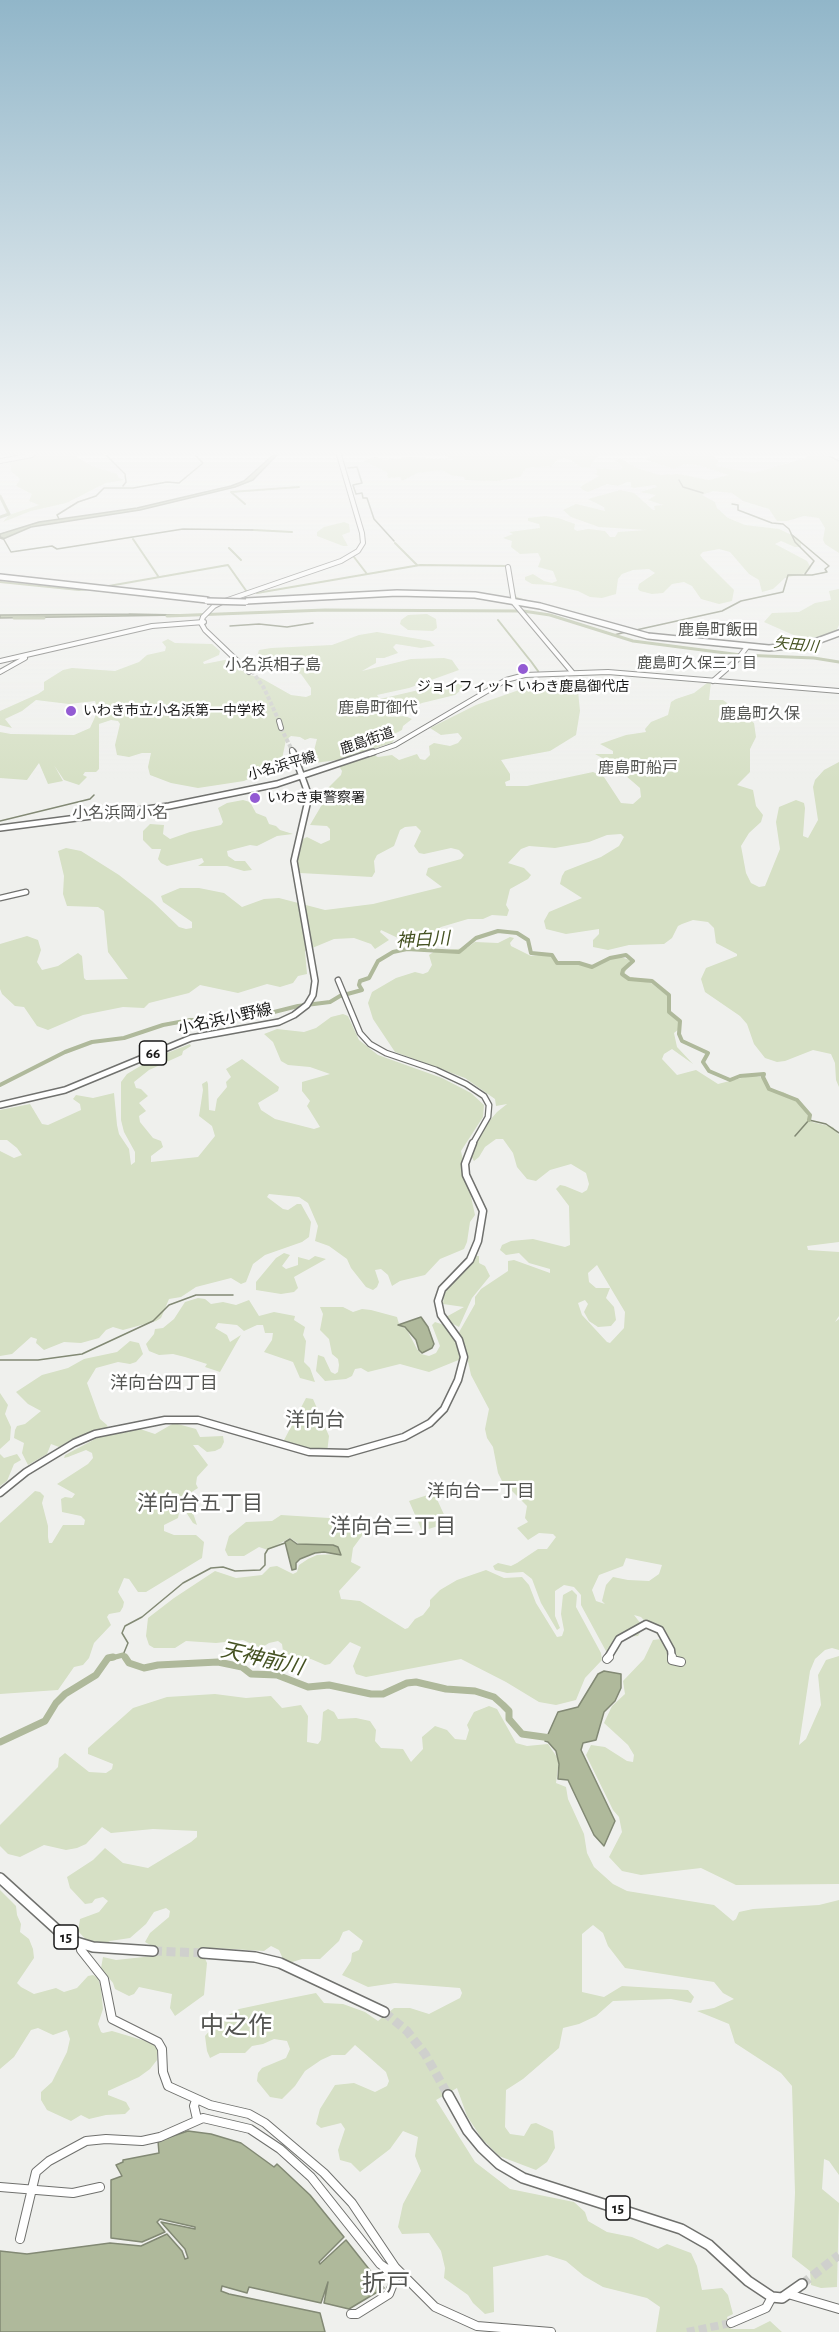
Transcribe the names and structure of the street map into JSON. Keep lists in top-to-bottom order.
{
  "streets": {
    "main road": [
      "鹿島街道",
      "小名浜小野線",
      "66",
      "15"
    ]
  },
  "crossings": [
    ["鹿島街道", "小名浜小野線"]
  ],
  "districts": [
    "鹿島町飯田",
    "鹿島町久保三丁目",
    "小名浜相子島",
    "鹿島町御代",
    "鹿島町久保",
    "鹿島町船戸",
    "小名浜岡小名",
    "洋向台四丁目",
    "洋向台",
    "洋向台一丁目",
    "洋向台五丁目",
    "洋向台三丁目",
    "中之作",
    "折戸"
  ],
  "water": ["矢田川", "神白川", "天神前川"],
  "places": ["ジョイフィット いわき鹿島御代店", "いわき市立小名浜第一中学校", "いわき東警察署"]
}
